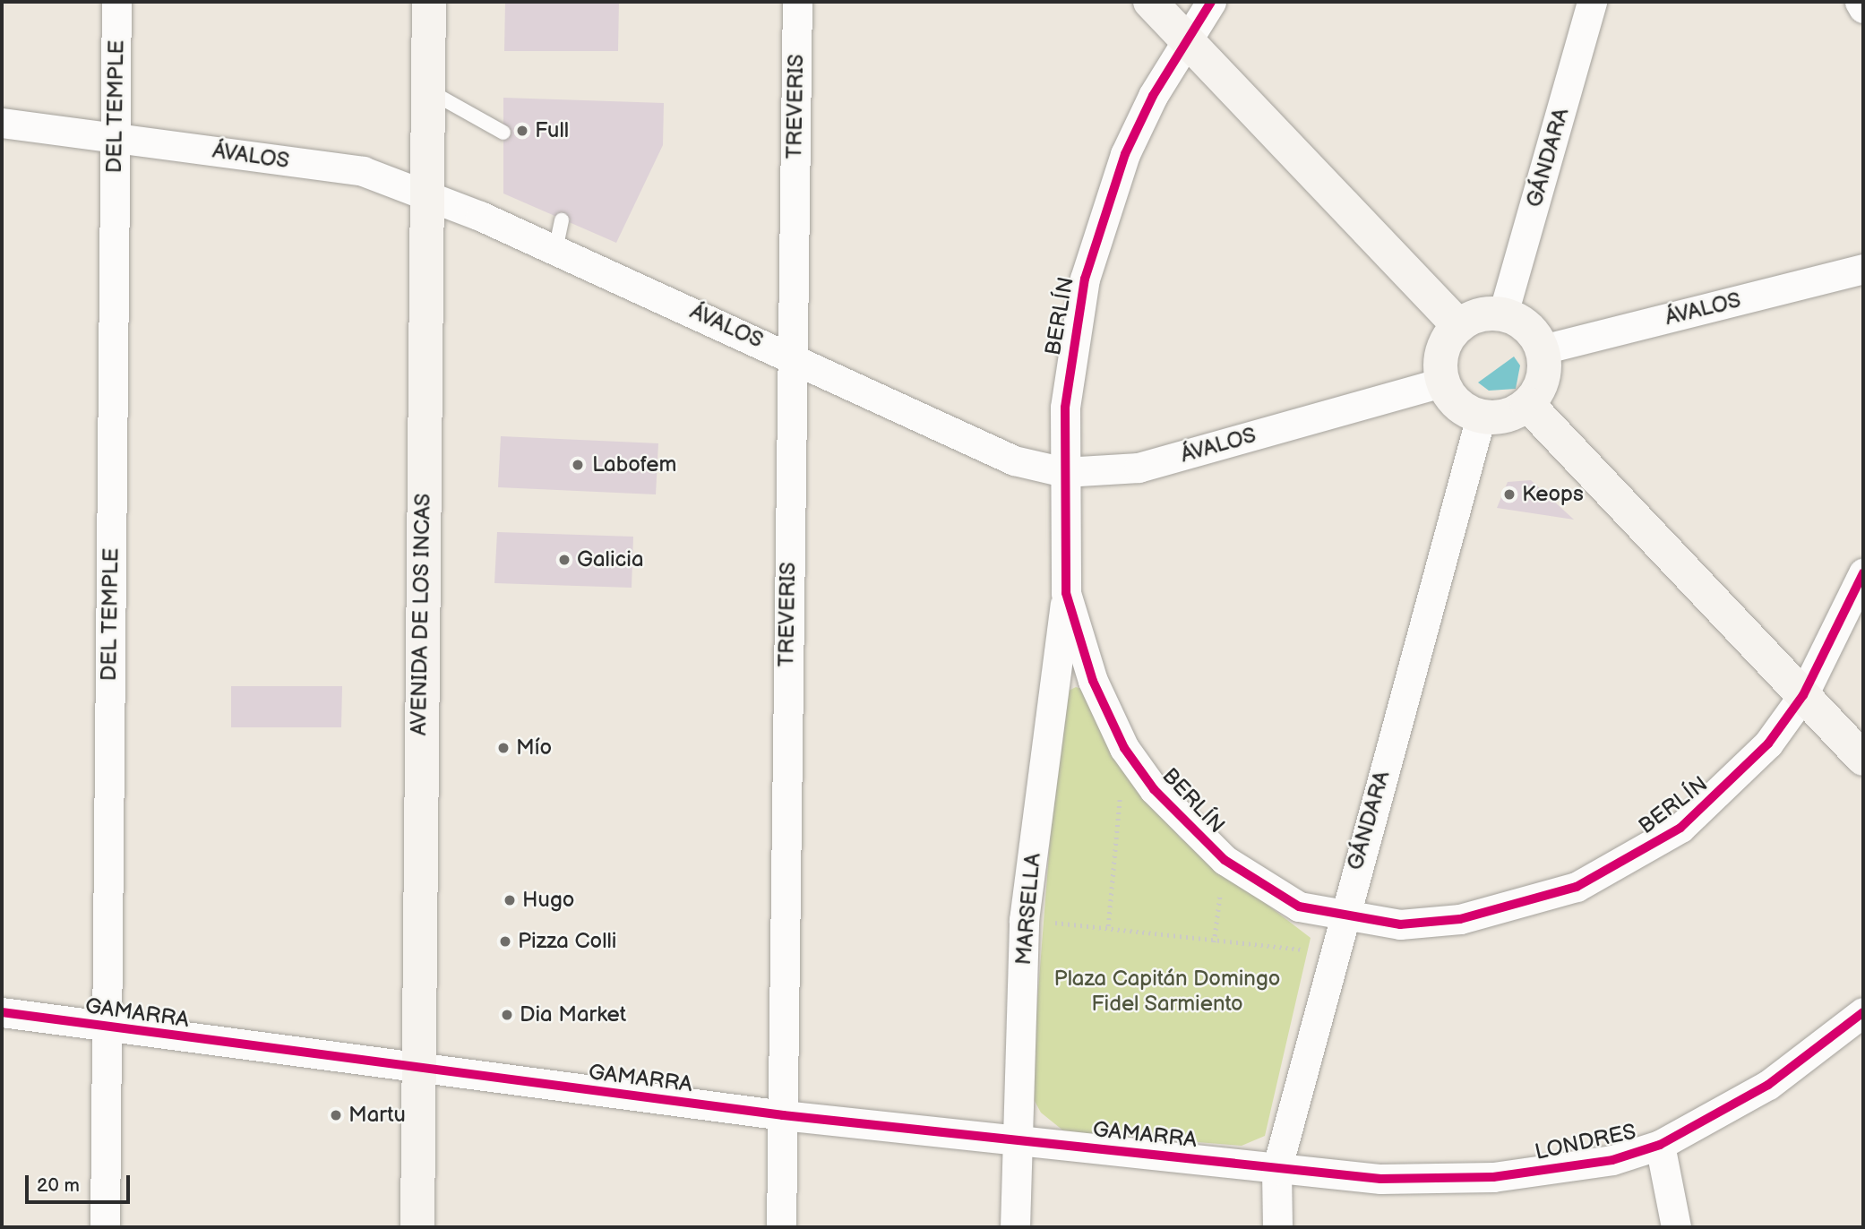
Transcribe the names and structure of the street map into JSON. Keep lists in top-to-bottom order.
{
  "streets": {
    "street": [
      "DEL TEMPLE",
      "TREVERIS",
      "ÁVALOS",
      "GÁNDARA",
      "BERLÍN",
      "AVENIDA DE LOS INCAS",
      "MARSELLA",
      "GAMARRA",
      "LONDRES"
    ]
  },
  "crossings": [
    ["DEL TEMPLE", "ÁVALOS"],
    ["DEL TEMPLE", "GAMARRA"],
    ["TREVERIS", "ÁVALOS"],
    ["TREVERIS", "GAMARRA"],
    ["ÁVALOS", "GÁNDARA"],
    ["ÁVALOS", "BERLÍN"],
    ["ÁVALOS", "AVENIDA DE LOS INCAS"],
    ["GÁNDARA", "BERLÍN"],
    ["GÁNDARA", "GAMARRA"],
    ["GÁNDARA", "LONDRES"],
    ["BERLÍN", "MARSELLA"],
    ["AVENIDA DE LOS INCAS", "GAMARRA"],
    ["MARSELLA", "GAMARRA"],
    ["GAMARRA", "LONDRES"]
  ],
  "parks": ["Plaza Capitán Domingo Fidel Sarmiento"],
  "places": [
    "Full",
    "Labofem",
    "Keops",
    "Galicia",
    "Mío",
    "Hugo",
    "Pizza Colli",
    "Dia Market",
    "Martu"
  ],
  "scale_bar": "20 m"
}
